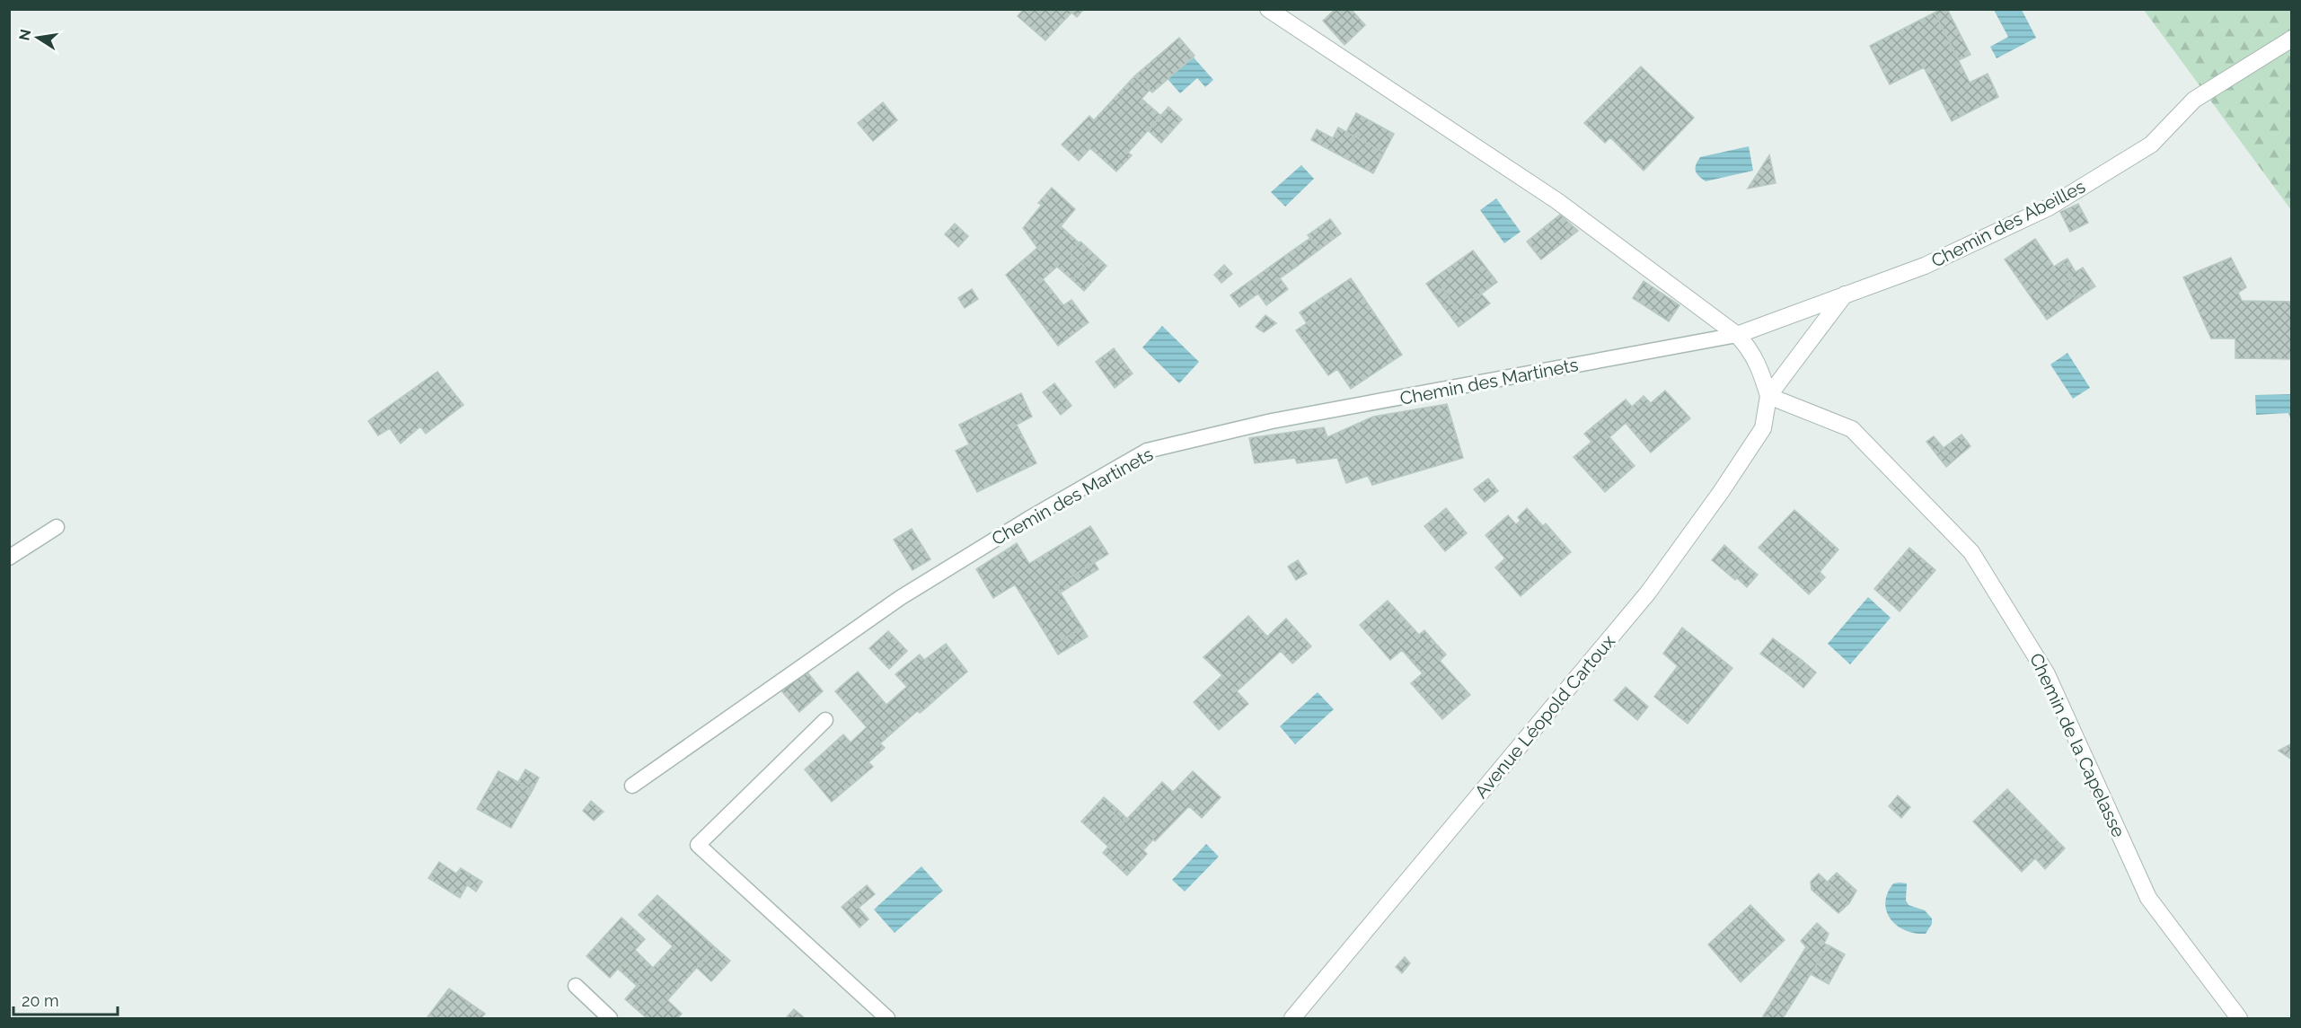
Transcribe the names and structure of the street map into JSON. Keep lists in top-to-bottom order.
{
  "streets": {
    "street": ["Chemin des Abeilles", "Avenue Léopold Cartoux", "Chemin de la Capelasse"],
    "lane": ["Chemin des Martinets"]
  },
  "crossings": [
    ["Chemin des Abeilles", "Chemin des Martinets"],
    ["Avenue Léopold Cartoux", "Chemin de la Capelasse"]
  ],
  "scale_bar": "20 m",
  "north": "left"
}
